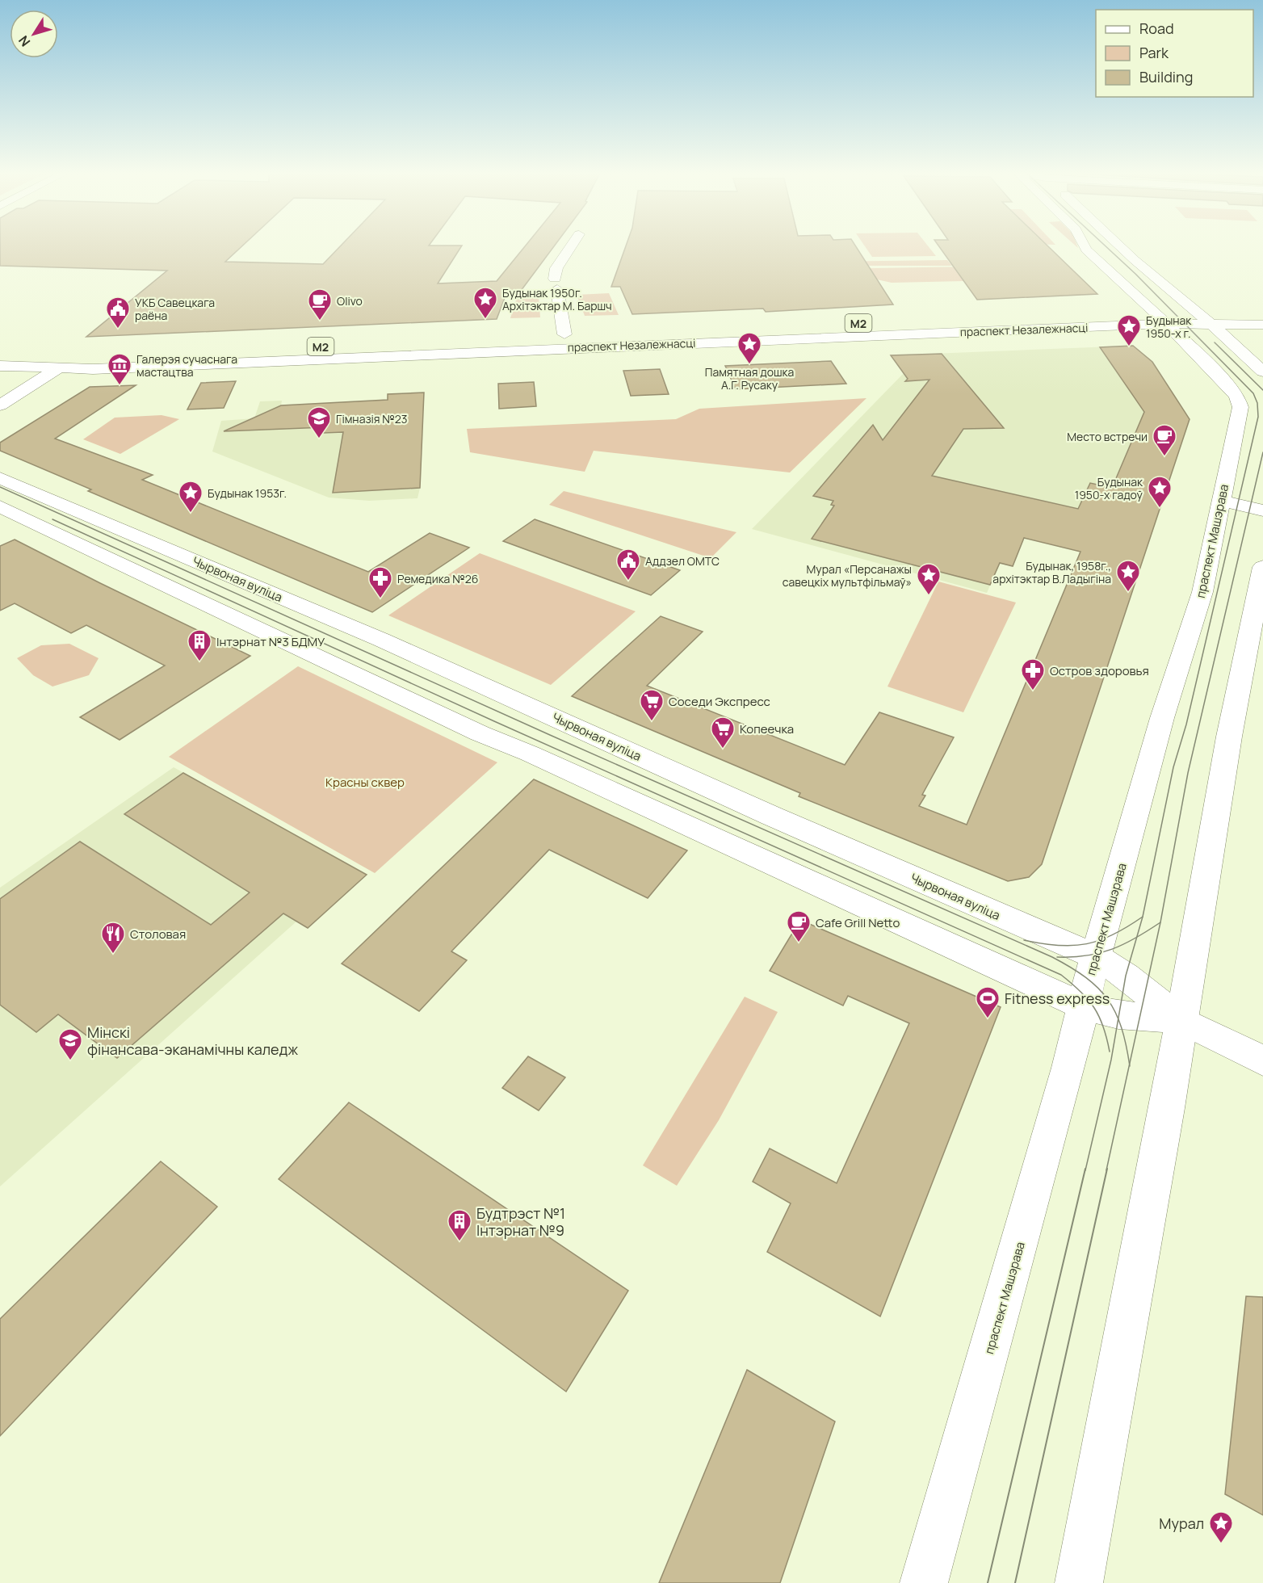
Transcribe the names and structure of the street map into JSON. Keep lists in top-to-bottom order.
{
  "streets": {
    "main road": [
      "М2",
      "праспект Незалежнасці",
      "праспект Машэрава",
      "Чырвоная вуліца"
    ]
  },
  "crossings": [
    ["праспект Незалежнасці", "праспект Машэрава"],
    ["праспект Машэрава", "Чырвоная вуліца"]
  ],
  "parks": ["Красны сквер"],
  "places": {
    "place": [
      "Будынак 1950г. Архітэктар М. Баршч",
      "Будынак 1950-х г.",
      "Памятная дошка А.Г. Русаку",
      "Будынак 1950-х гадоў",
      "Будынак 1953г.",
      "Будынак, 1958г., архітэктар В.Ладыгіна",
      "Мурал «Персанажы савецкіх мультфільмаў»",
      "Мурал"
    ],
    "cafe": ["Olivo", "Место встречи", "Cafe Grill Netto"],
    "public building": ["УКБ Савецкага раёна", "Аддзел ОМТС"],
    "museum": ["Галерэя сучаснага мастацтва"],
    "school or university": ["Гімназія №23", "Мінскі фінансава-эканамічны каледж"],
    "pharmacy": ["Ремедика №26", "Остров здоровья"],
    "building": ["Інтэрнат №3 БДМУ", "Будтрэст №1 Інтэрнат №9"],
    "supermarket": ["Соседи Экспресс", "Копеечка"],
    "restaurant": ["Столовая"],
    "sports": ["Fitness express"]
  },
  "legend": ["Road", "Park", "Building"],
  "north": "bottom left"
}
